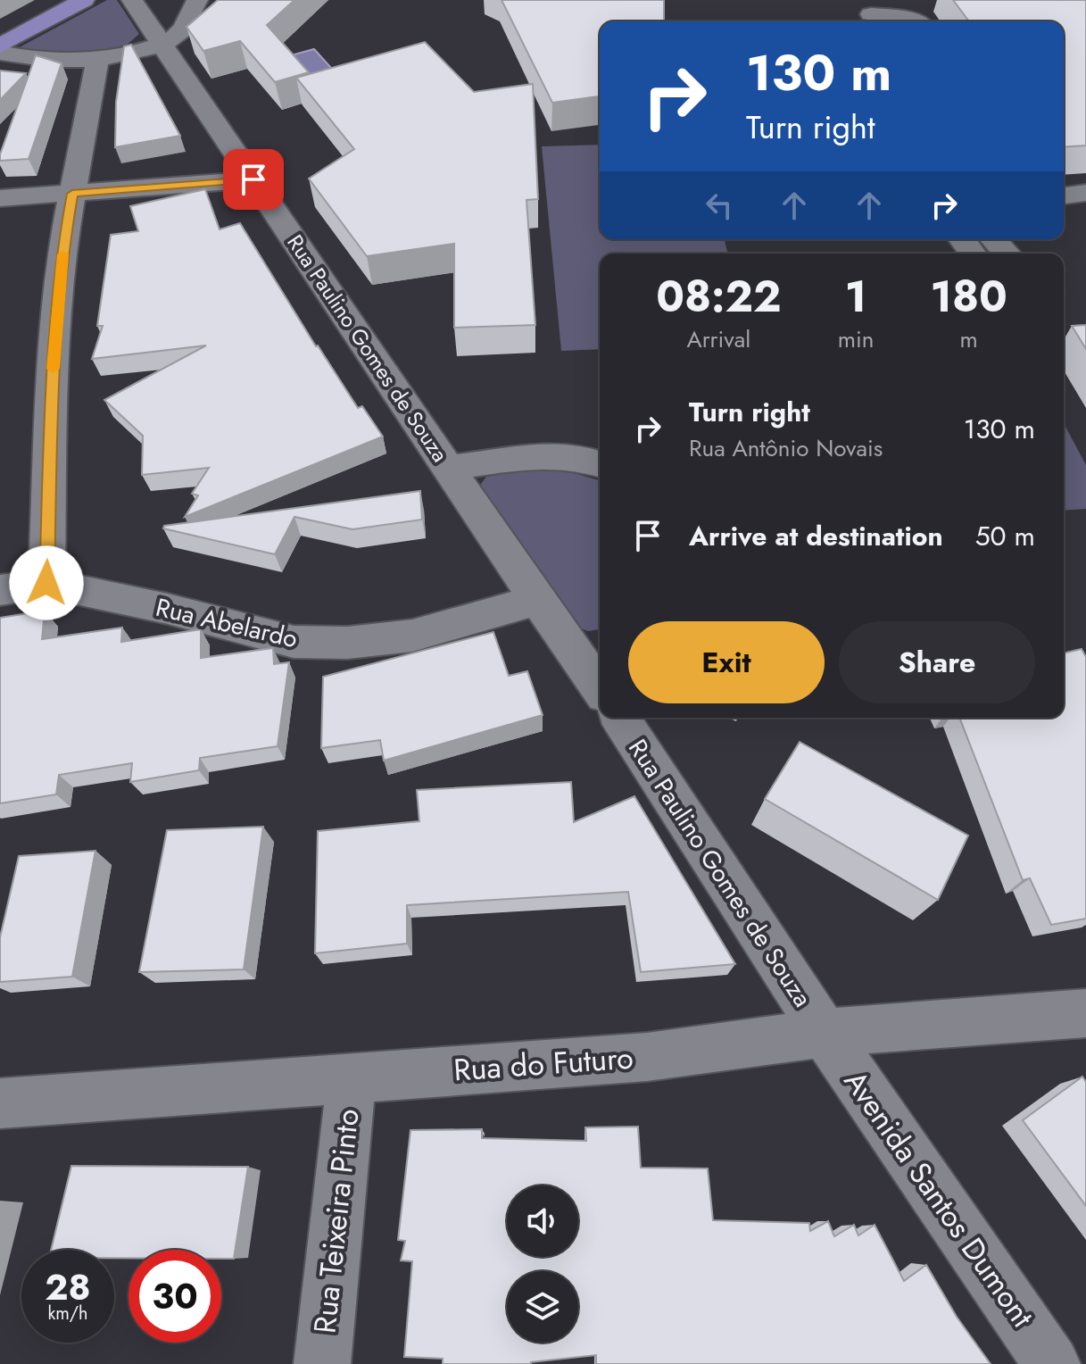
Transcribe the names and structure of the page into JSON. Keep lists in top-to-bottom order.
{
  "streets": {
    "street": [
      "Rua Paulino Gomes de Souza",
      "Rua Abelardo",
      "Rua do Futuro",
      "Avenida Santos Dumont",
      "Rua Teixeira Pinto"
    ]
  },
  "crossings": [
    ["Rua Paulino Gomes de Souza", "Rua Abelardo"],
    ["Rua Paulino Gomes de Souza", "Rua do Futuro"],
    ["Rua Paulino Gomes de Souza", "Avenida Santos Dumont"],
    ["Rua do Futuro", "Avenida Santos Dumont"],
    ["Rua do Futuro", "Rua Teixeira Pinto"]
  ],
  "page": {
    "turn": ["130 m", "Turn right"],
    "eta": [
      "08:22",
      "Arrival",
      "1",
      "min",
      "180",
      "m"
    ],
    "list": [
      {
        "name": "Turn right",
        "note": "Rua Antônio Novais",
        "value": "130 m"
      },
      {
        "name": "Arrive at destination",
        "value": "50 m"
      }
    ],
    "buttons": ["Exit", "Share"],
    "speed": "28 km/h",
    "limit": "30"
  }
}
